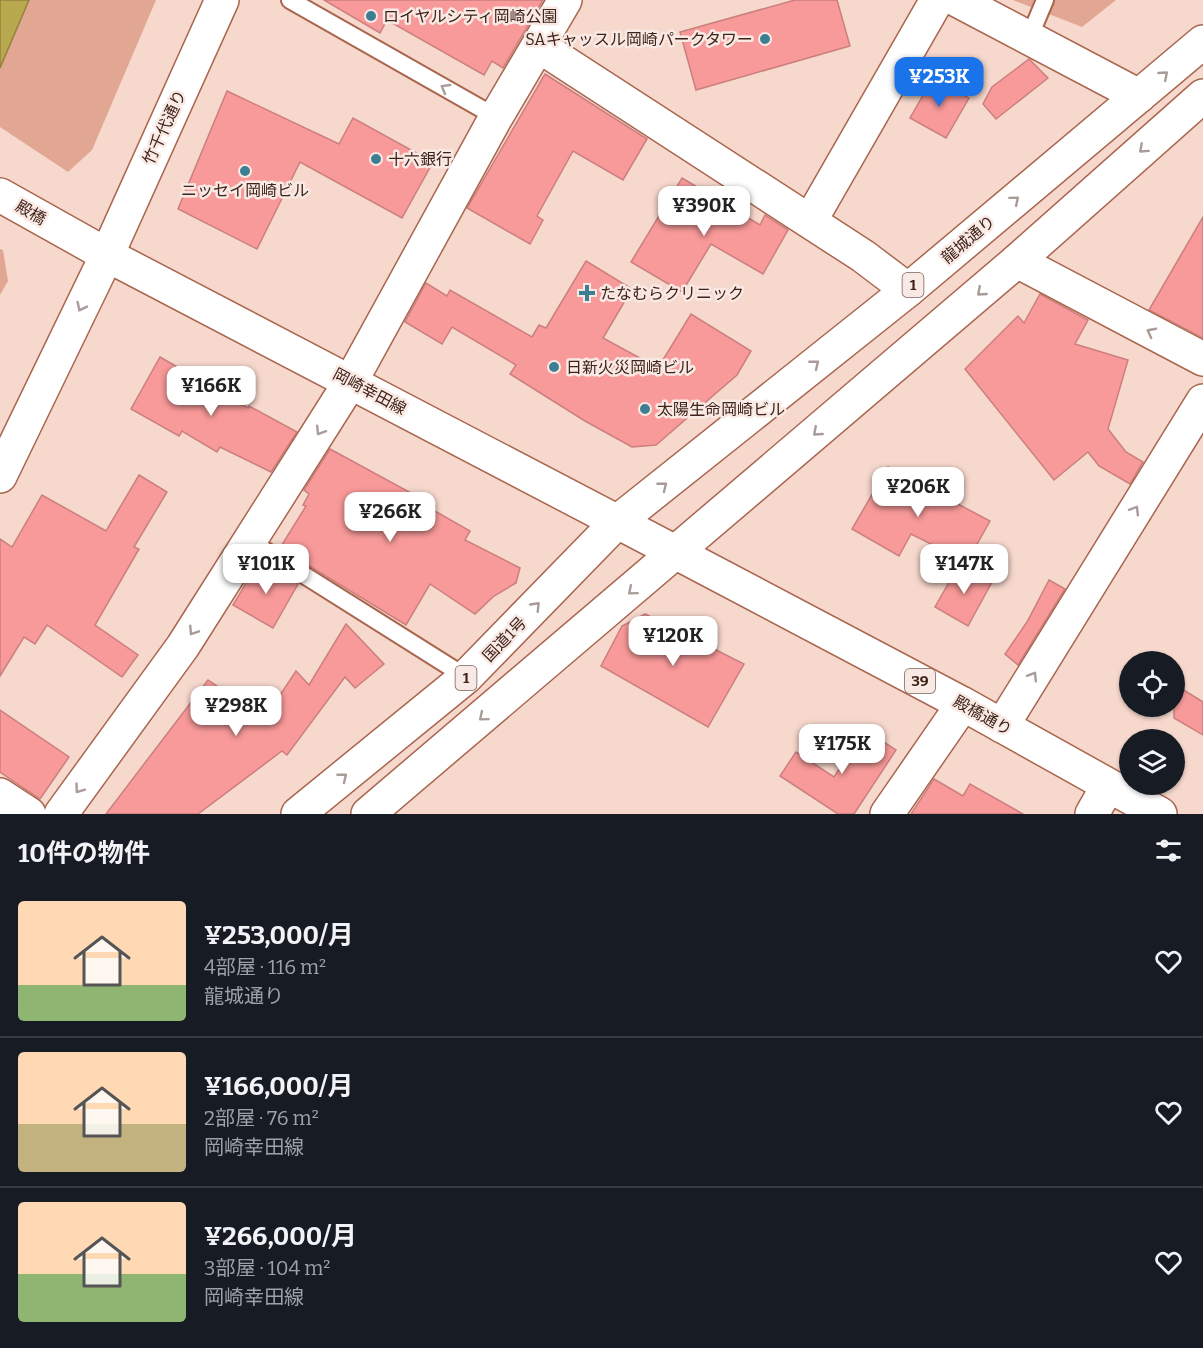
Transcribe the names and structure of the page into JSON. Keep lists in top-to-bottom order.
{
  "streets": {
    "main road": [
      "竹千代通り",
      "殿橋",
      "龍城通り",
      "1",
      "岡崎幸田線",
      "国道1号",
      "39",
      "殿橋通り"
    ]
  },
  "crossings": [
    ["竹千代通り", "岡崎幸田線"],
    ["殿橋", "岡崎幸田線"],
    ["龍城通り", "岡崎幸田線"],
    ["龍城通り", "国道1号"],
    ["1", "岡崎幸田線"],
    ["1", "殿橋通り"],
    ["岡崎幸田線", "国道1号"],
    ["岡崎幸田線", "殿橋通り"]
  ],
  "places": {
    "other": [
      "ロイヤルシティ岡崎公園",
      "SAキャッスル岡崎パークタワー",
      "十六銀行",
      "ニッセイ岡崎ビル",
      "日新火災岡崎ビル",
      "太陽生命岡崎ビル"
    ],
    "health": ["たなむらクリニック"]
  },
  "page": {
    "price": [
      "¥253K",
      "¥390K",
      "¥166K",
      "¥206K",
      "¥266K",
      "¥101K",
      "¥147K",
      "¥120K",
      "¥298K",
      "¥175K"
    ],
    "heading": "10件の物件",
    "list": [
      {
        "name": "¥253,000/月",
        "note": "4部屋 · 116 m² · 龍城通り"
      },
      {
        "name": "¥166,000/月",
        "note": "2部屋 · 76 m² · 岡崎幸田線"
      },
      {
        "name": "¥266,000/月",
        "note": "3部屋 · 104 m² · 岡崎幸田線"
      }
    ]
  }
}
